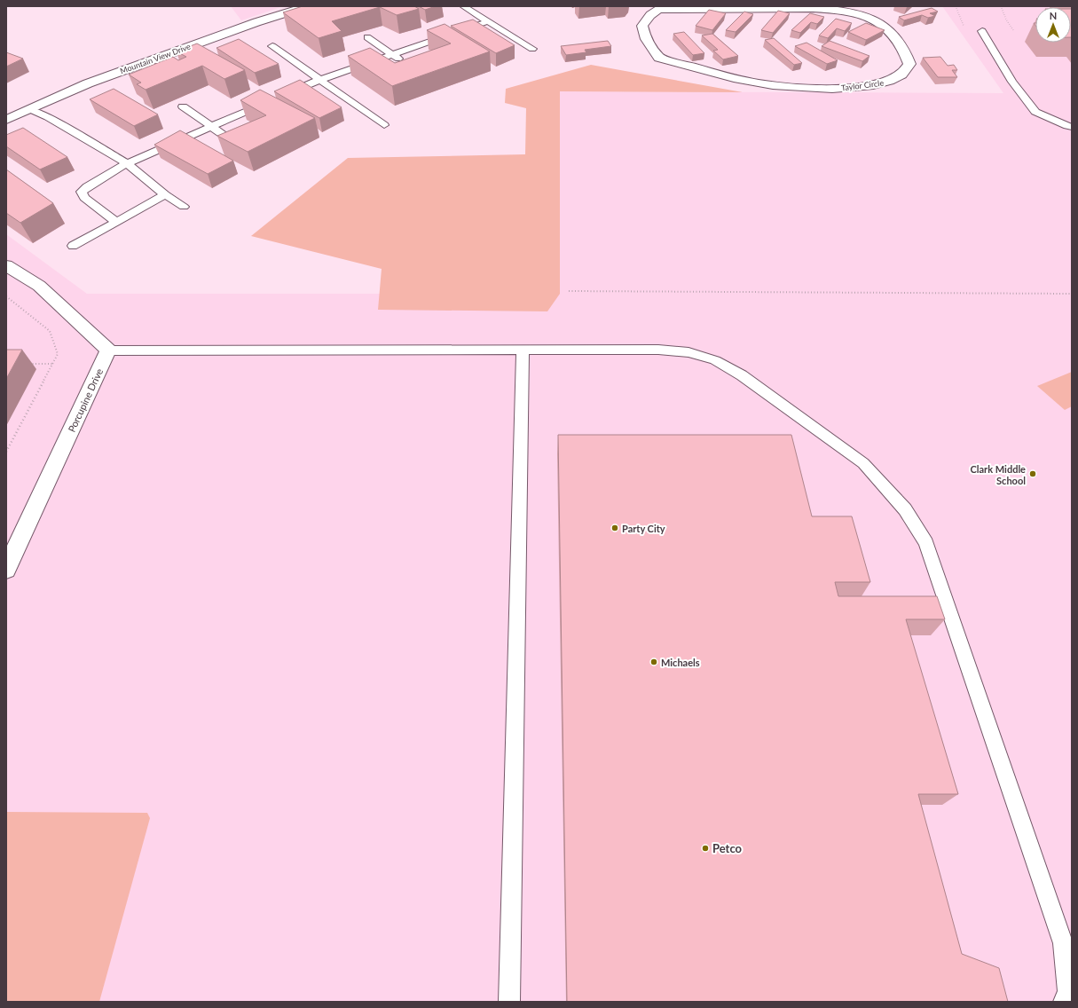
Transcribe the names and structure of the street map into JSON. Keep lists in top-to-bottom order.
{
  "streets": {
    "street": ["Mountain View Drive", "Taylor Circle", "Porcupine Drive"]
  },
  "places": [
    "Clark Middle School",
    "Party City",
    "Michaels",
    "Petco"
  ],
  "north": "top"
}
